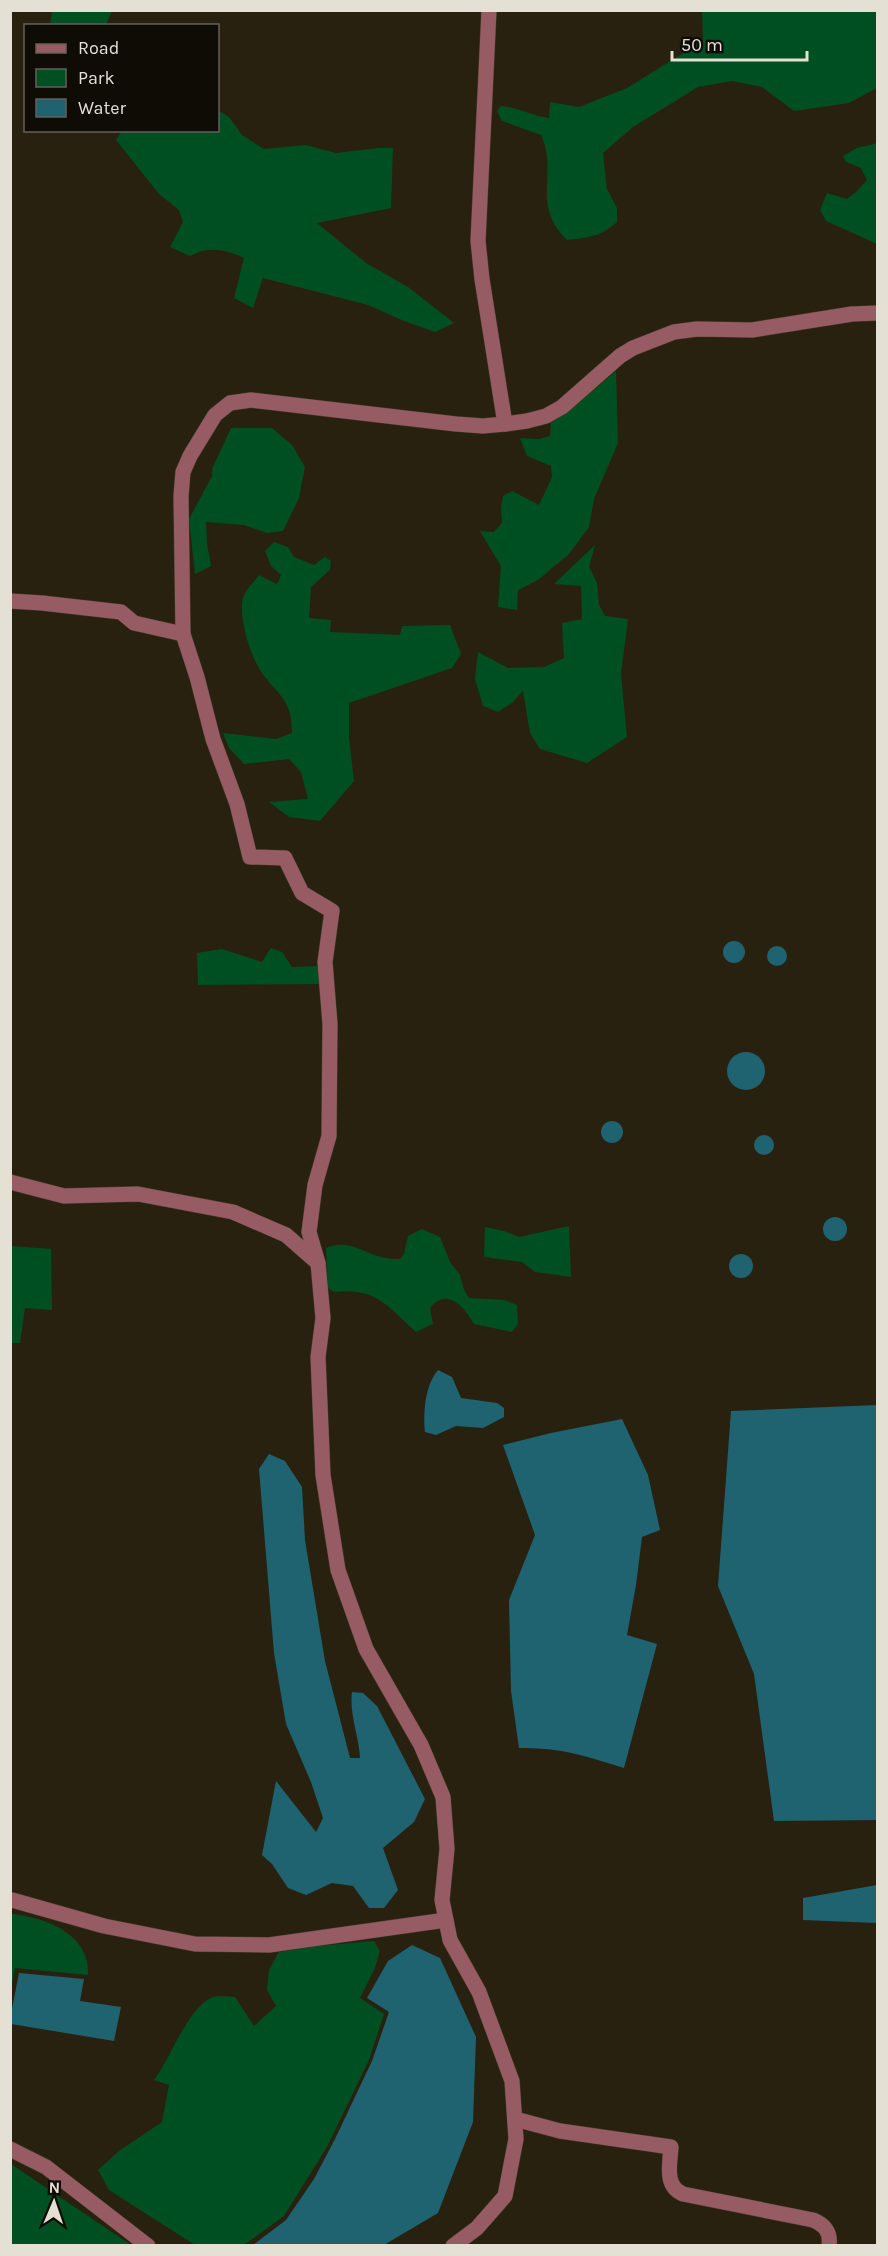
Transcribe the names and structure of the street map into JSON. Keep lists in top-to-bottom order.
{
  "legend": ["Road", "Park", "Water"],
  "scale_bar": "50 m",
  "north": "top"
}
